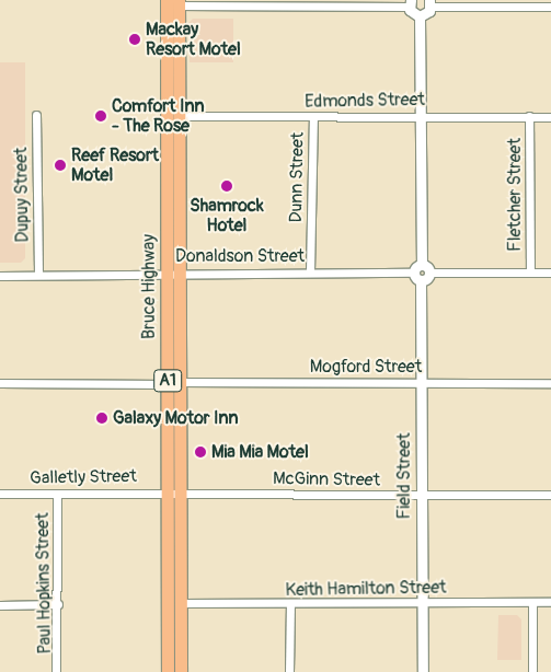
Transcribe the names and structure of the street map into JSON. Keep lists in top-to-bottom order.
{
  "streets": {
    "highway": ["Bruce Highway", "A1"],
    "street": [
      "Edmonds Street",
      "Dunn Street",
      "Dupuy Street",
      "Fletcher Street",
      "Donaldson Street",
      "Mogford Street",
      "Field Street",
      "Galletly Street",
      "McGinn Street",
      "Paul Hopkins Street",
      "Keith Hamilton Street"
    ]
  },
  "crossings": [
    ["Edmonds Street", "Dunn Street"],
    ["Edmonds Street", "Fletcher Street"],
    ["Edmonds Street", "Bruce Highway"],
    ["Dunn Street", "Donaldson Street"],
    ["Dupuy Street", "Donaldson Street"],
    ["Donaldson Street", "Bruce Highway"],
    ["Donaldson Street", "Field Street"],
    ["Bruce Highway", "Mogford Street"],
    ["Bruce Highway", "Galletly Street"],
    ["Bruce Highway", "McGinn Street"],
    ["Bruce Highway", "Keith Hamilton Street"],
    ["Mogford Street", "Field Street"],
    ["Field Street", "McGinn Street"],
    ["Field Street", "Keith Hamilton Street"],
    ["Galletly Street", "McGinn Street"],
    ["Galletly Street", "Paul Hopkins Street"]
  ],
  "places": [
    "Mackay Resort Motel",
    "Comfort Inn - The Rose",
    "Reef Resort Motel",
    "Shamrock Hotel",
    "Galaxy Motor Inn",
    "Mia Mia Motel"
  ]
}
